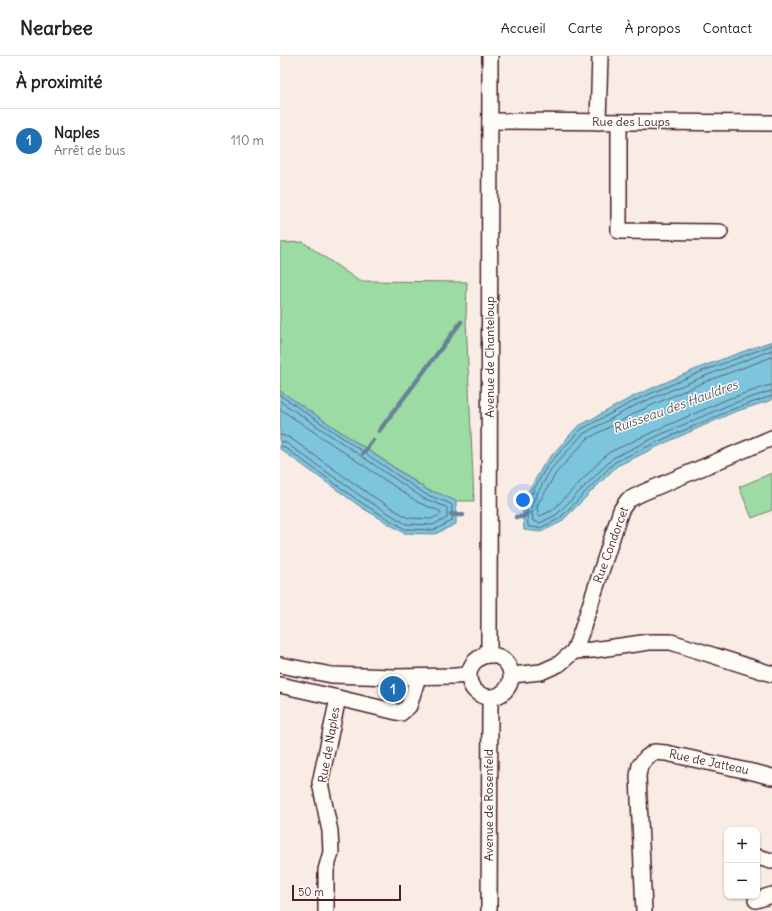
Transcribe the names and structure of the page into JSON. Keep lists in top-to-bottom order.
{
  "streets": {
    "street": [
      "Rue des Loups",
      "Avenue de Chanteloup",
      "Rue Condorcet",
      "Rue de Naples",
      "Rue de Jatteau",
      "Avenue de Rosenfeld"
    ]
  },
  "crossings": [
    ["Rue des Loups", "Avenue de Chanteloup"],
    ["Avenue de Chanteloup", "Rue Condorcet"],
    ["Avenue de Chanteloup", "Avenue de Rosenfeld"],
    ["Rue Condorcet", "Avenue de Rosenfeld"]
  ],
  "water": ["Ruisseau des Hauldres"],
  "scale_bar": "50 m",
  "page": {
    "header": "Nearbee",
    "nav": [
      "Accueil",
      "Carte",
      "À propos",
      "Contact"
    ],
    "heading": "À proximité",
    "list": [
      {
        "mark": "1",
        "name": "Naples",
        "note": "Arrêt de bus",
        "value": "110 m"
      }
    ],
    "pins": "1",
    "map_buttons": ["+", "−"],
    "scale": "50 m"
  }
}
